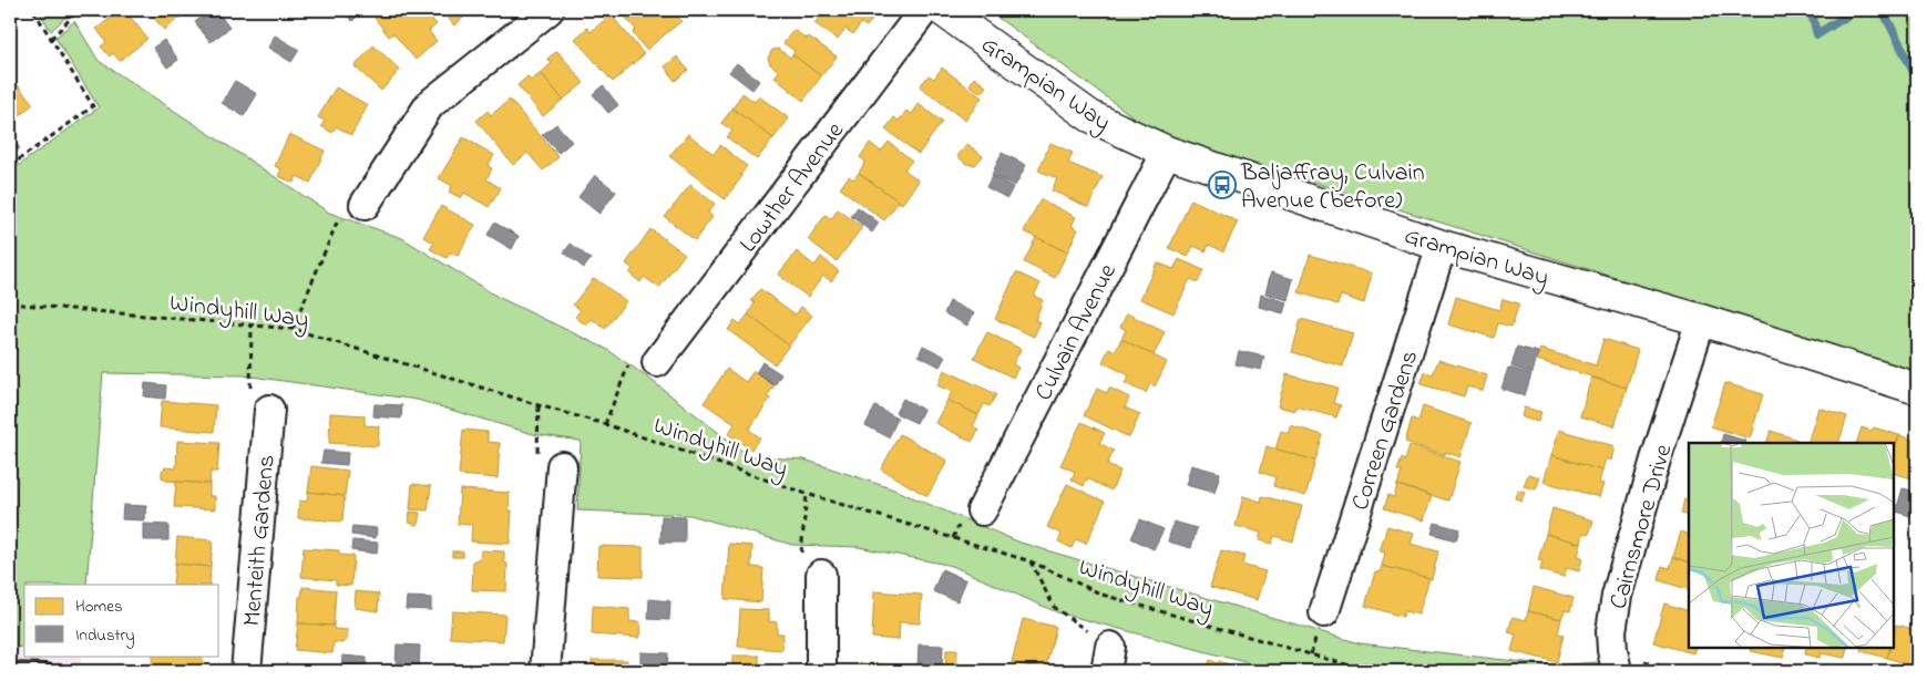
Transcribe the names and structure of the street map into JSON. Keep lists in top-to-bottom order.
{
  "streets": {
    "street": [
      "Grampian Way",
      "Lowther Avenue",
      "Culvain Avenue",
      "Correen Gardens",
      "Cairnsmore Drive",
      "Menteith Gardens"
    ],
    "path": ["Windyhill Way"]
  },
  "crossings": [
    ["Grampian Way", "Culvain Avenue"],
    ["Grampian Way", "Correen Gardens"],
    ["Grampian Way", "Cairnsmore Drive"]
  ],
  "places": {
    "bus stop": ["Baljaffray, Culvain Avenue (before)"]
  },
  "legend": ["Homes", "Industry"]
}
